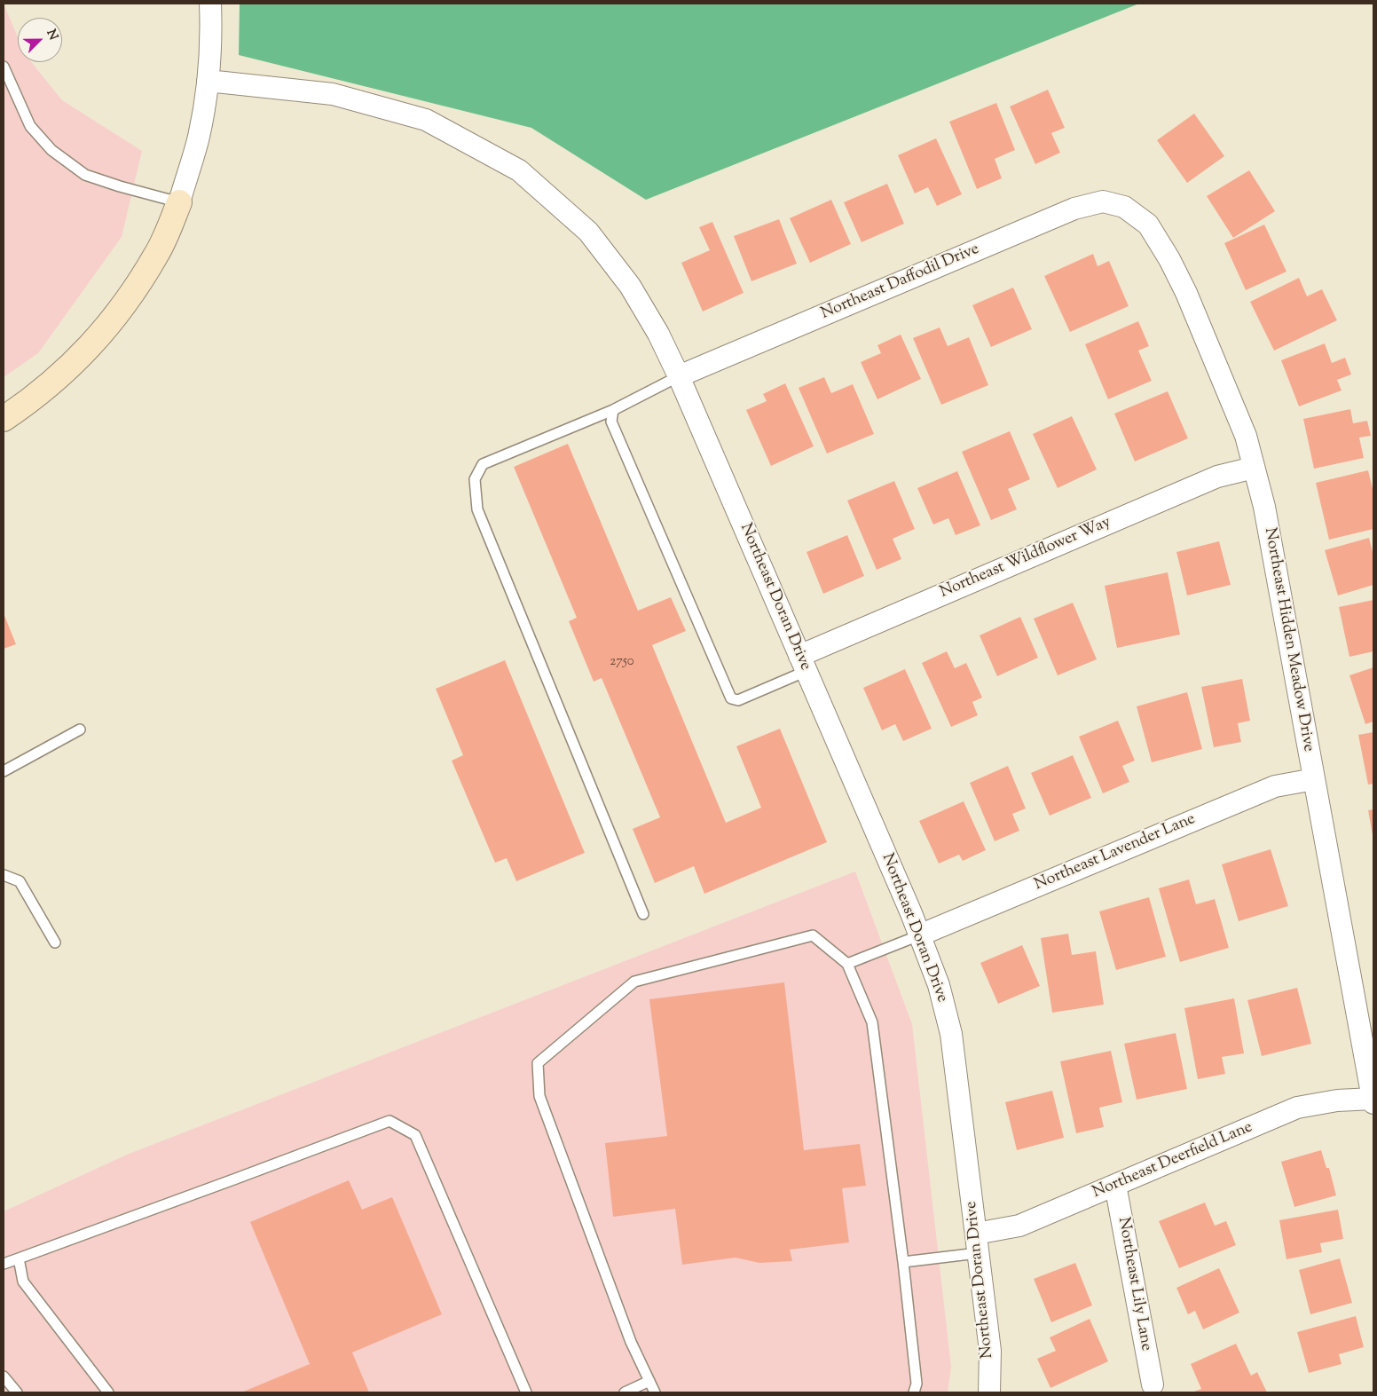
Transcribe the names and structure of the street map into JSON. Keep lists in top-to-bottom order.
{
  "streets": {
    "street": [
      "Northeast Daffodil Drive",
      "Northeast Wildflower Way",
      "Northeast Doran Drive",
      "Northeast Hidden Meadow Drive",
      "Northeast Lavender Lane",
      "Northeast Deerfield Lane",
      "Northeast Lily Lane"
    ]
  },
  "crossings": [
    ["Northeast Daffodil Drive", "Northeast Doran Drive"],
    ["Northeast Daffodil Drive", "Northeast Hidden Meadow Drive"],
    ["Northeast Wildflower Way", "Northeast Doran Drive"],
    ["Northeast Wildflower Way", "Northeast Hidden Meadow Drive"],
    ["Northeast Doran Drive", "Northeast Lavender Lane"],
    ["Northeast Doran Drive", "Northeast Deerfield Lane"],
    ["Northeast Hidden Meadow Drive", "Northeast Lavender Lane"],
    ["Northeast Hidden Meadow Drive", "Northeast Deerfield Lane"],
    ["Northeast Deerfield Lane", "Northeast Lily Lane"]
  ],
  "house_numbers": ["2750"],
  "north": "top right"
}
